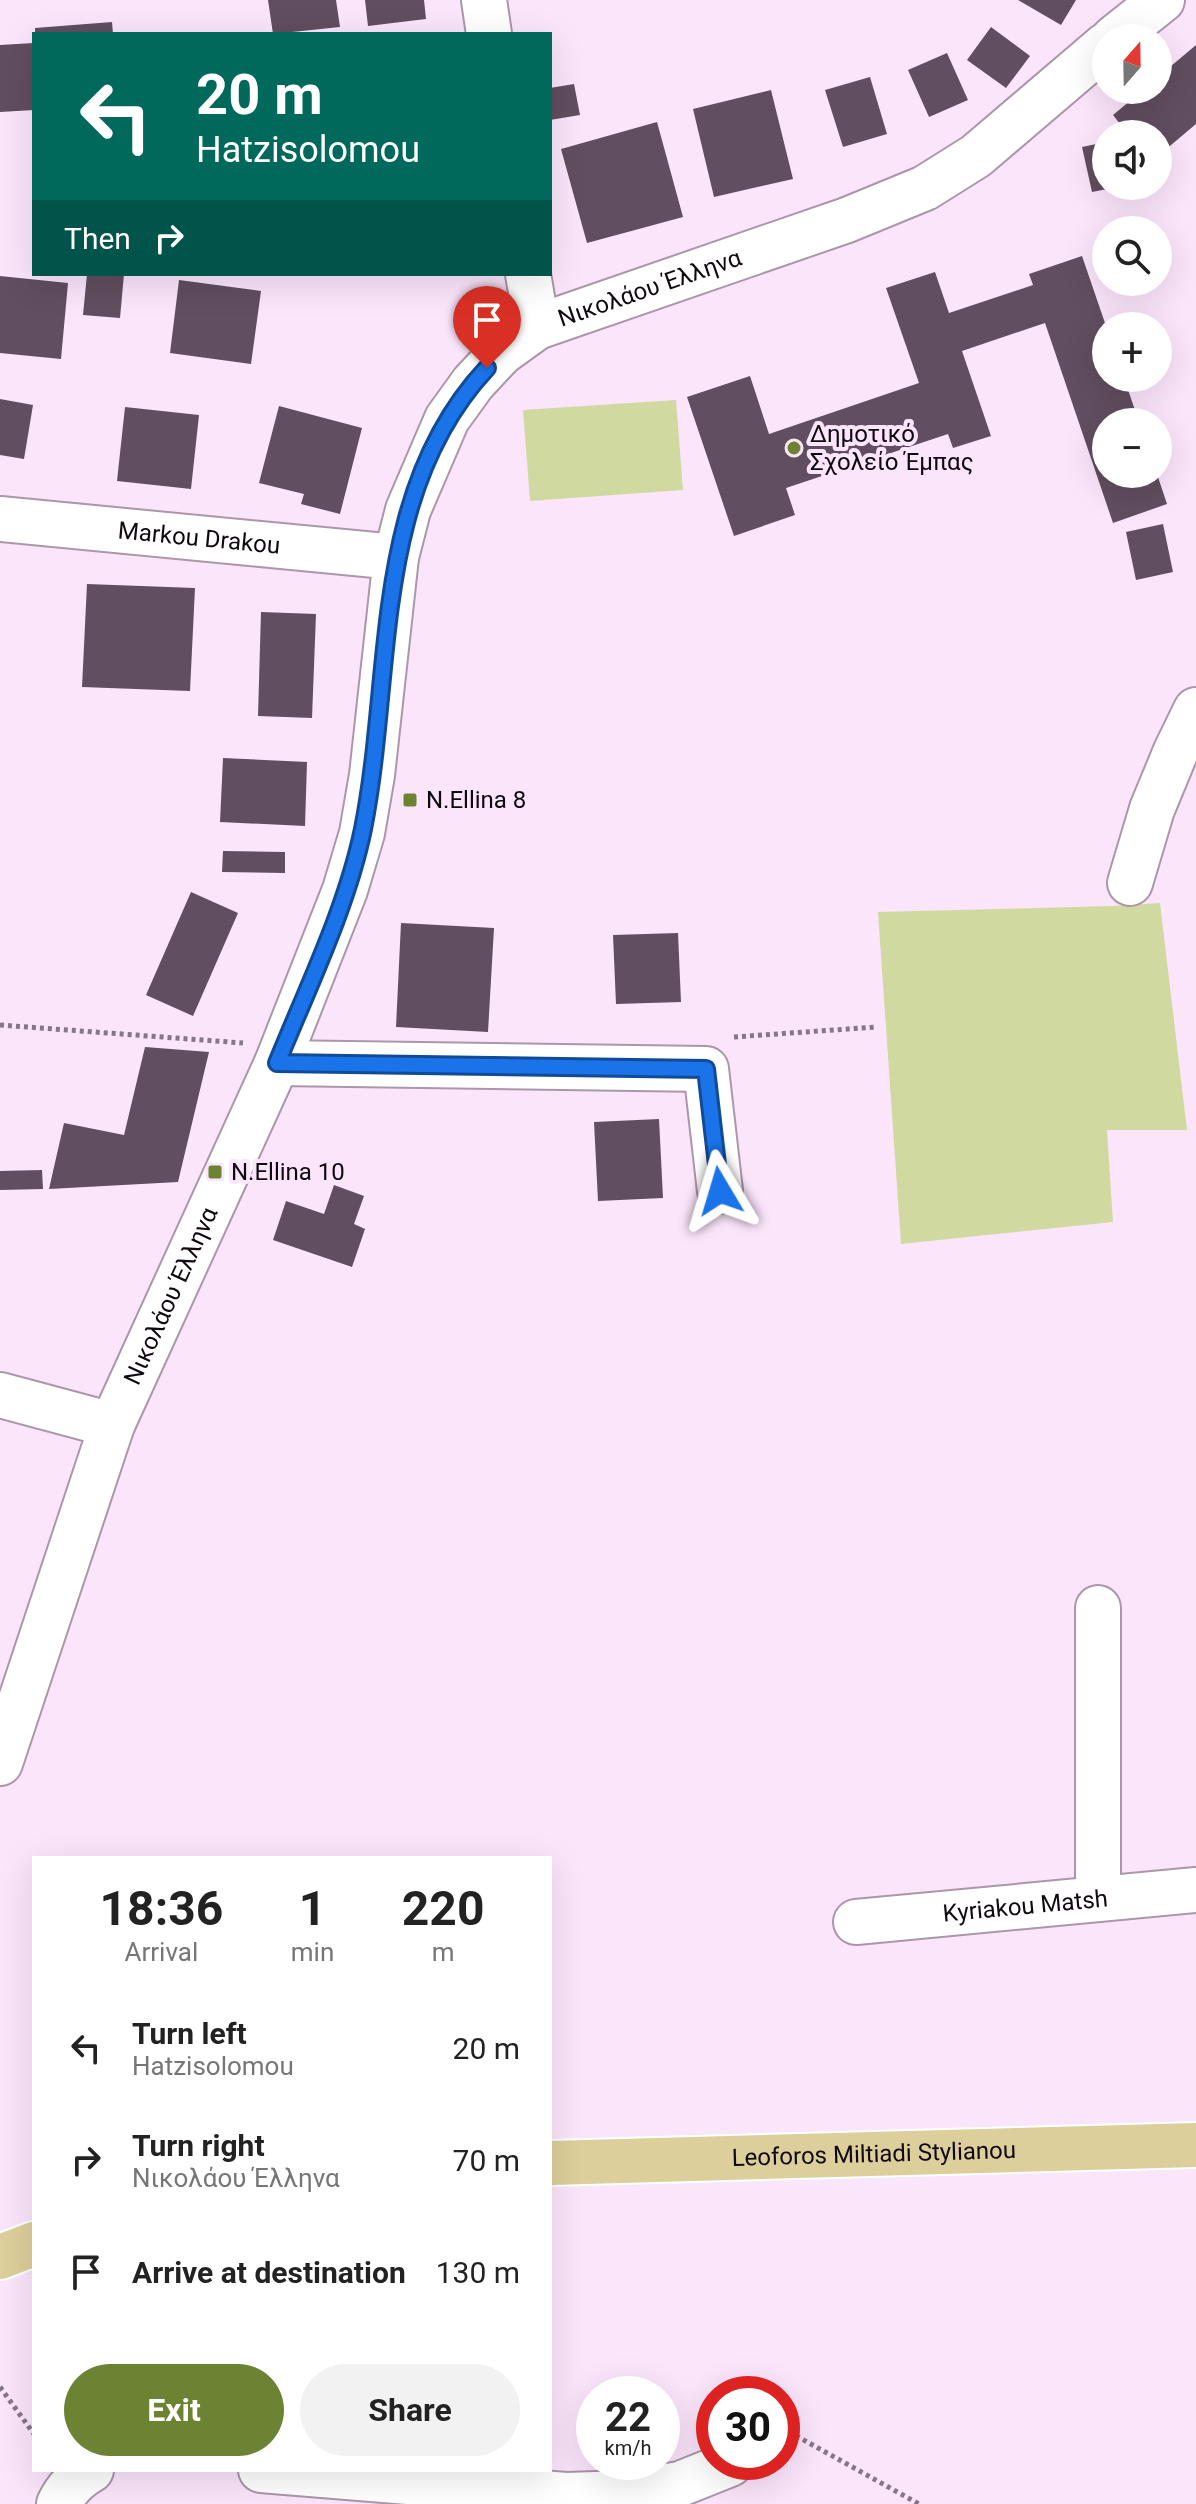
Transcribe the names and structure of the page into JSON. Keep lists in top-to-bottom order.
{
  "streets": {
    "main road": ["Leoforos Miltiadi Stylianou"],
    "street": ["Νικολάου Έλληνα", "Markou Drakou", "Kyriakou Matsh"]
  },
  "crossings": [
    ["Νικολάου Έλληνα", "Markou Drakou"]
  ],
  "places": {
    "other": ["Δημοτικό Σχολείο Έμπας"],
    "transit": ["N.Ellina 8", "N.Ellina 10"]
  },
  "north": "top",
  "page": {
    "map_buttons": ["+", "−"],
    "turn": ["20 m", "Hatzisolomou"],
    "then": "Then",
    "eta": [
      "18:36",
      "Arrival",
      "1",
      "min",
      "220",
      "m"
    ],
    "list": [
      {
        "name": "Turn left",
        "note": "Hatzisolomou",
        "value": "20 m"
      },
      {
        "name": "Turn right",
        "note": "Νικολάου Έλληνα",
        "value": "70 m"
      },
      {
        "name": "Arrive at destination",
        "value": "130 m"
      }
    ],
    "buttons": ["Exit", "Share"],
    "speed": "22 km/h",
    "limit": "30"
  }
}
